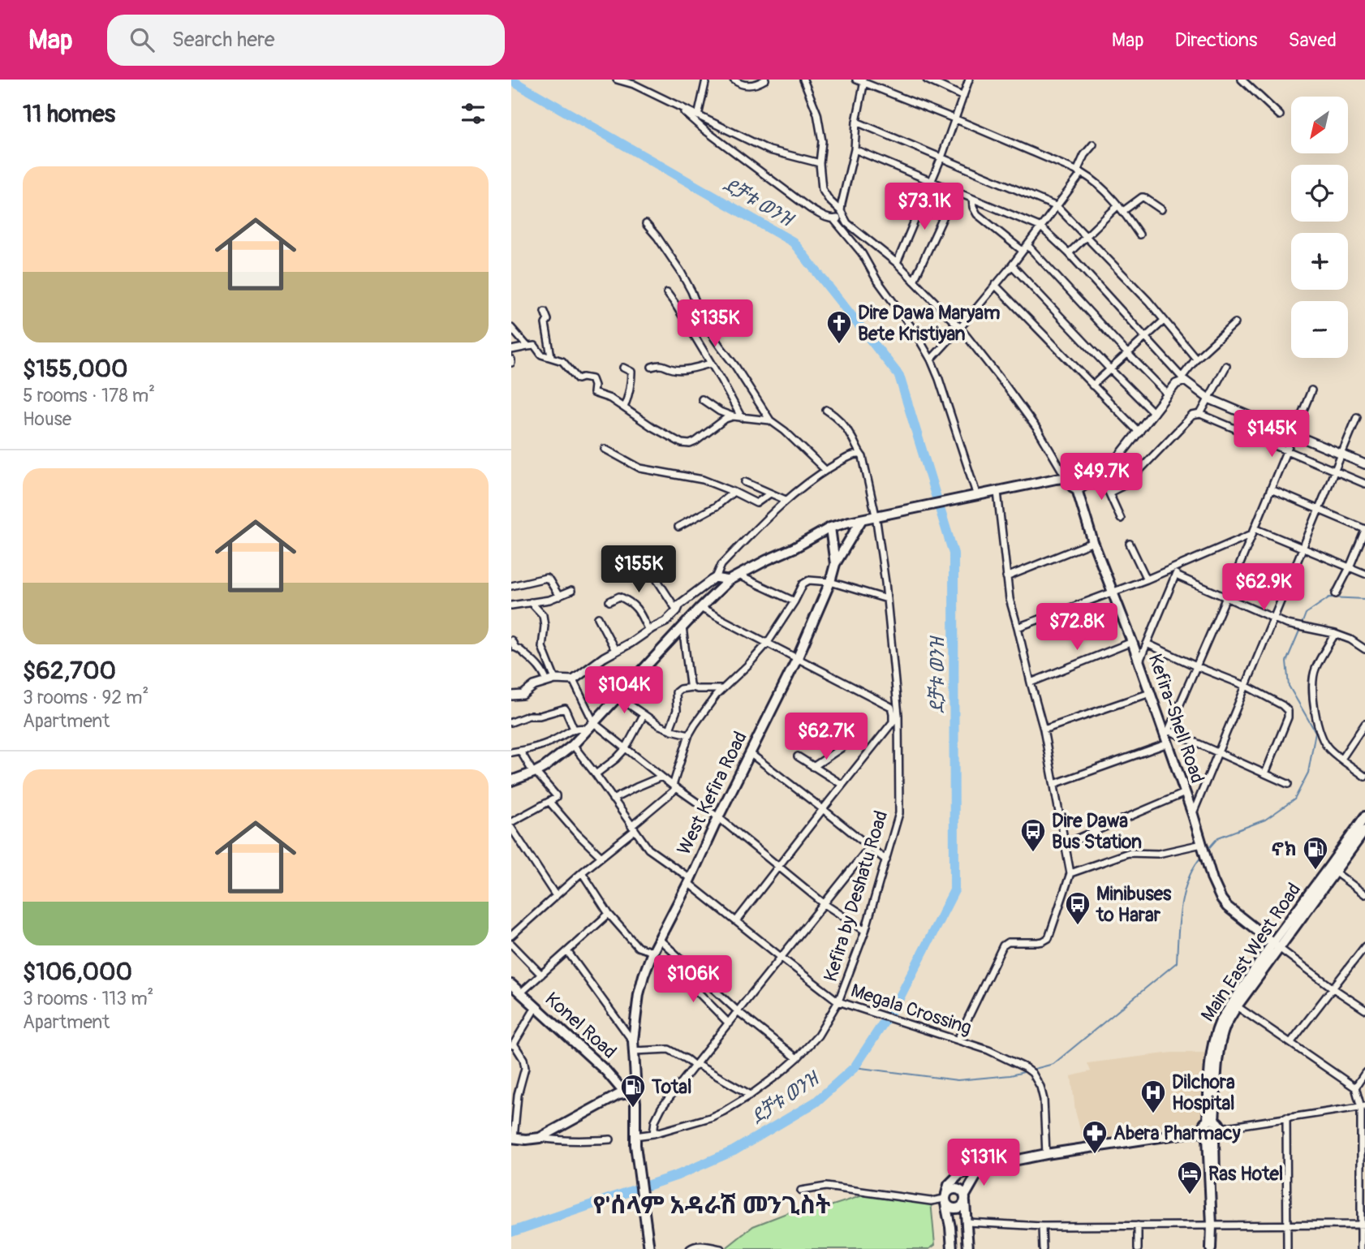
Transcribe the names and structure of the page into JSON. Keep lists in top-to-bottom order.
{
  "streets": {
    "main road": [
      "Kefira-Shell Road",
      "West Kefira Road",
      "Main East West Road",
      "Konel Road"
    ],
    "street": ["Kefira by Deshatu Road", "Megala Crossing"]
  },
  "crossings": [
    ["Kefira-Shell Road", "Main East West Road"],
    ["West Kefira Road", "Kefira by Deshatu Road"],
    ["West Kefira Road", "Megala Crossing"],
    ["West Kefira Road", "Konel Road"],
    ["Kefira by Deshatu Road", "Megala Crossing"]
  ],
  "districts": ["የ'ሰላም አዳራሽ መንጊስት"],
  "water": ["ደቻቱ ወንዝ"],
  "places": {
    "church": ["Dire Dawa Maryam Bete Kristiyan"],
    "bus stop": ["Dire Dawa Bus Station", "Minibuses to Harar"],
    "fuel station": ["ኖክ", "Total"],
    "hospital": ["Dilchora Hospital"],
    "pharmacy": ["Abera Pharmacy"],
    "hotel": ["Ras Hotel"]
  },
  "north": "bottom left",
  "page": {
    "header": "Map",
    "search": "Search here",
    "nav": ["Map", "Directions", "Saved"],
    "heading": "11 homes",
    "map_buttons": ["+", "−"],
    "list": [
      {
        "name": "$155,000",
        "note": "5 rooms · 178 m² · House"
      },
      {
        "name": "$62,700",
        "note": "3 rooms · 92 m² · Apartment"
      },
      {
        "name": "$106,000",
        "note": "3 rooms · 113 m² · Apartment"
      }
    ],
    "price": [
      "$73.1K",
      "$135K",
      "$145K",
      "$49.7K",
      "$155K",
      "$62.9K",
      "$72.8K",
      "$104K",
      "$62.7K",
      "$106K",
      "$131K"
    ]
  }
}
